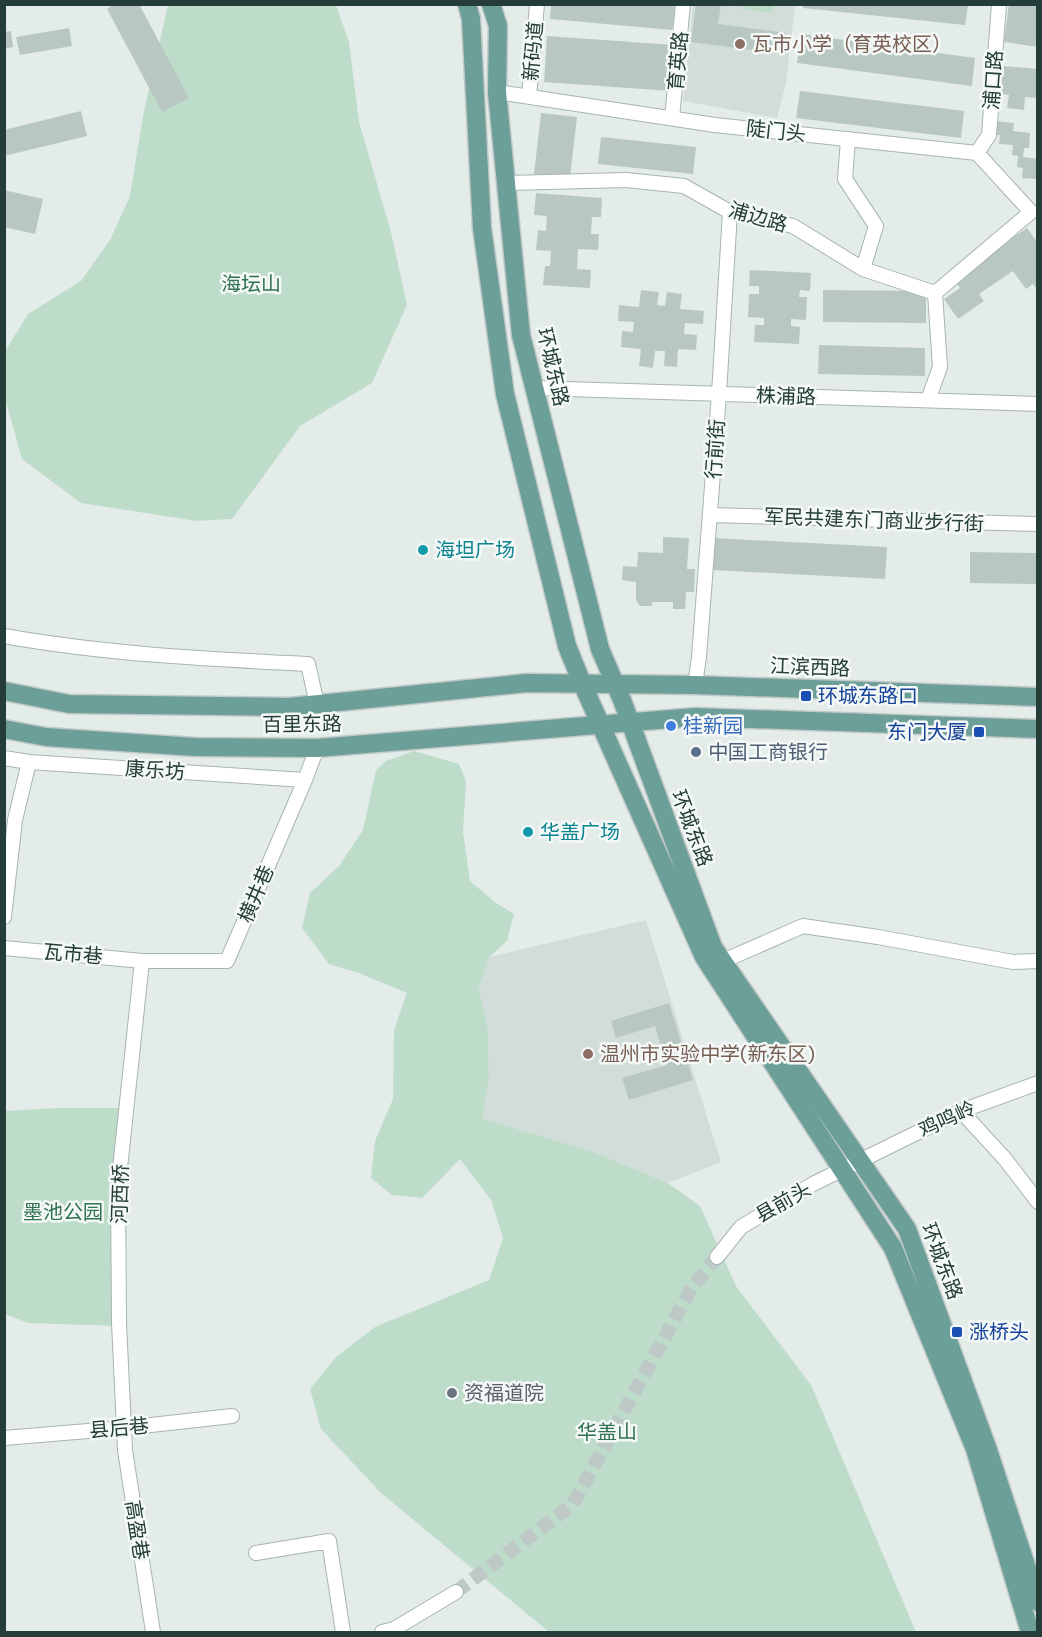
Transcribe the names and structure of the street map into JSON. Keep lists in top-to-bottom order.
{
  "streets": {
    "main road": ["环城东路", "江滨西路", "百里东路"],
    "street": [
      "新码道",
      "育英路",
      "浦口路",
      "陡门头",
      "浦边路",
      "株浦路",
      "行前街",
      "军民共建东门商业步行街",
      "康乐坊",
      "横井巷",
      "瓦市巷",
      "鸡鸣岭",
      "河西桥",
      "县前头",
      "县后巷",
      "高盈巷"
    ]
  },
  "crossings": [
    ["新码道", "陡门头"],
    ["育英路", "陡门头"],
    ["浦口路", "陡门头"],
    ["陡门头", "环城东路"],
    ["浦边路", "环城东路"],
    ["浦边路", "行前街"],
    ["环城东路", "株浦路"],
    ["环城东路", "江滨西路"],
    ["环城东路", "百里东路"],
    ["环城东路", "鸡鸣岭"],
    ["环城东路", "县前头"],
    ["株浦路", "行前街"],
    ["行前街", "军民共建东门商业步行街"],
    ["行前街", "江滨西路"],
    ["江滨西路", "百里东路"],
    ["百里东路", "横井巷"],
    ["康乐坊", "横井巷"],
    ["横井巷", "瓦市巷"],
    ["横井巷", "河西桥"],
    ["瓦市巷", "河西桥"],
    ["鸡鸣岭", "县前头"],
    ["河西桥", "县后巷"],
    ["河西桥", "高盈巷"],
    ["县后巷", "高盈巷"]
  ],
  "parks": ["海坛山", "墨池公园", "华盖山"],
  "places": {
    "other": [
      "瓦市小学（育英校区）",
      "海坦广场",
      "桂新园",
      "中国工商银行",
      "华盖广场",
      "温州市实验中学(新东区)",
      "资福道院"
    ],
    "transit": ["环城东路口", "东门大厦", "涨桥头"]
  }
}
